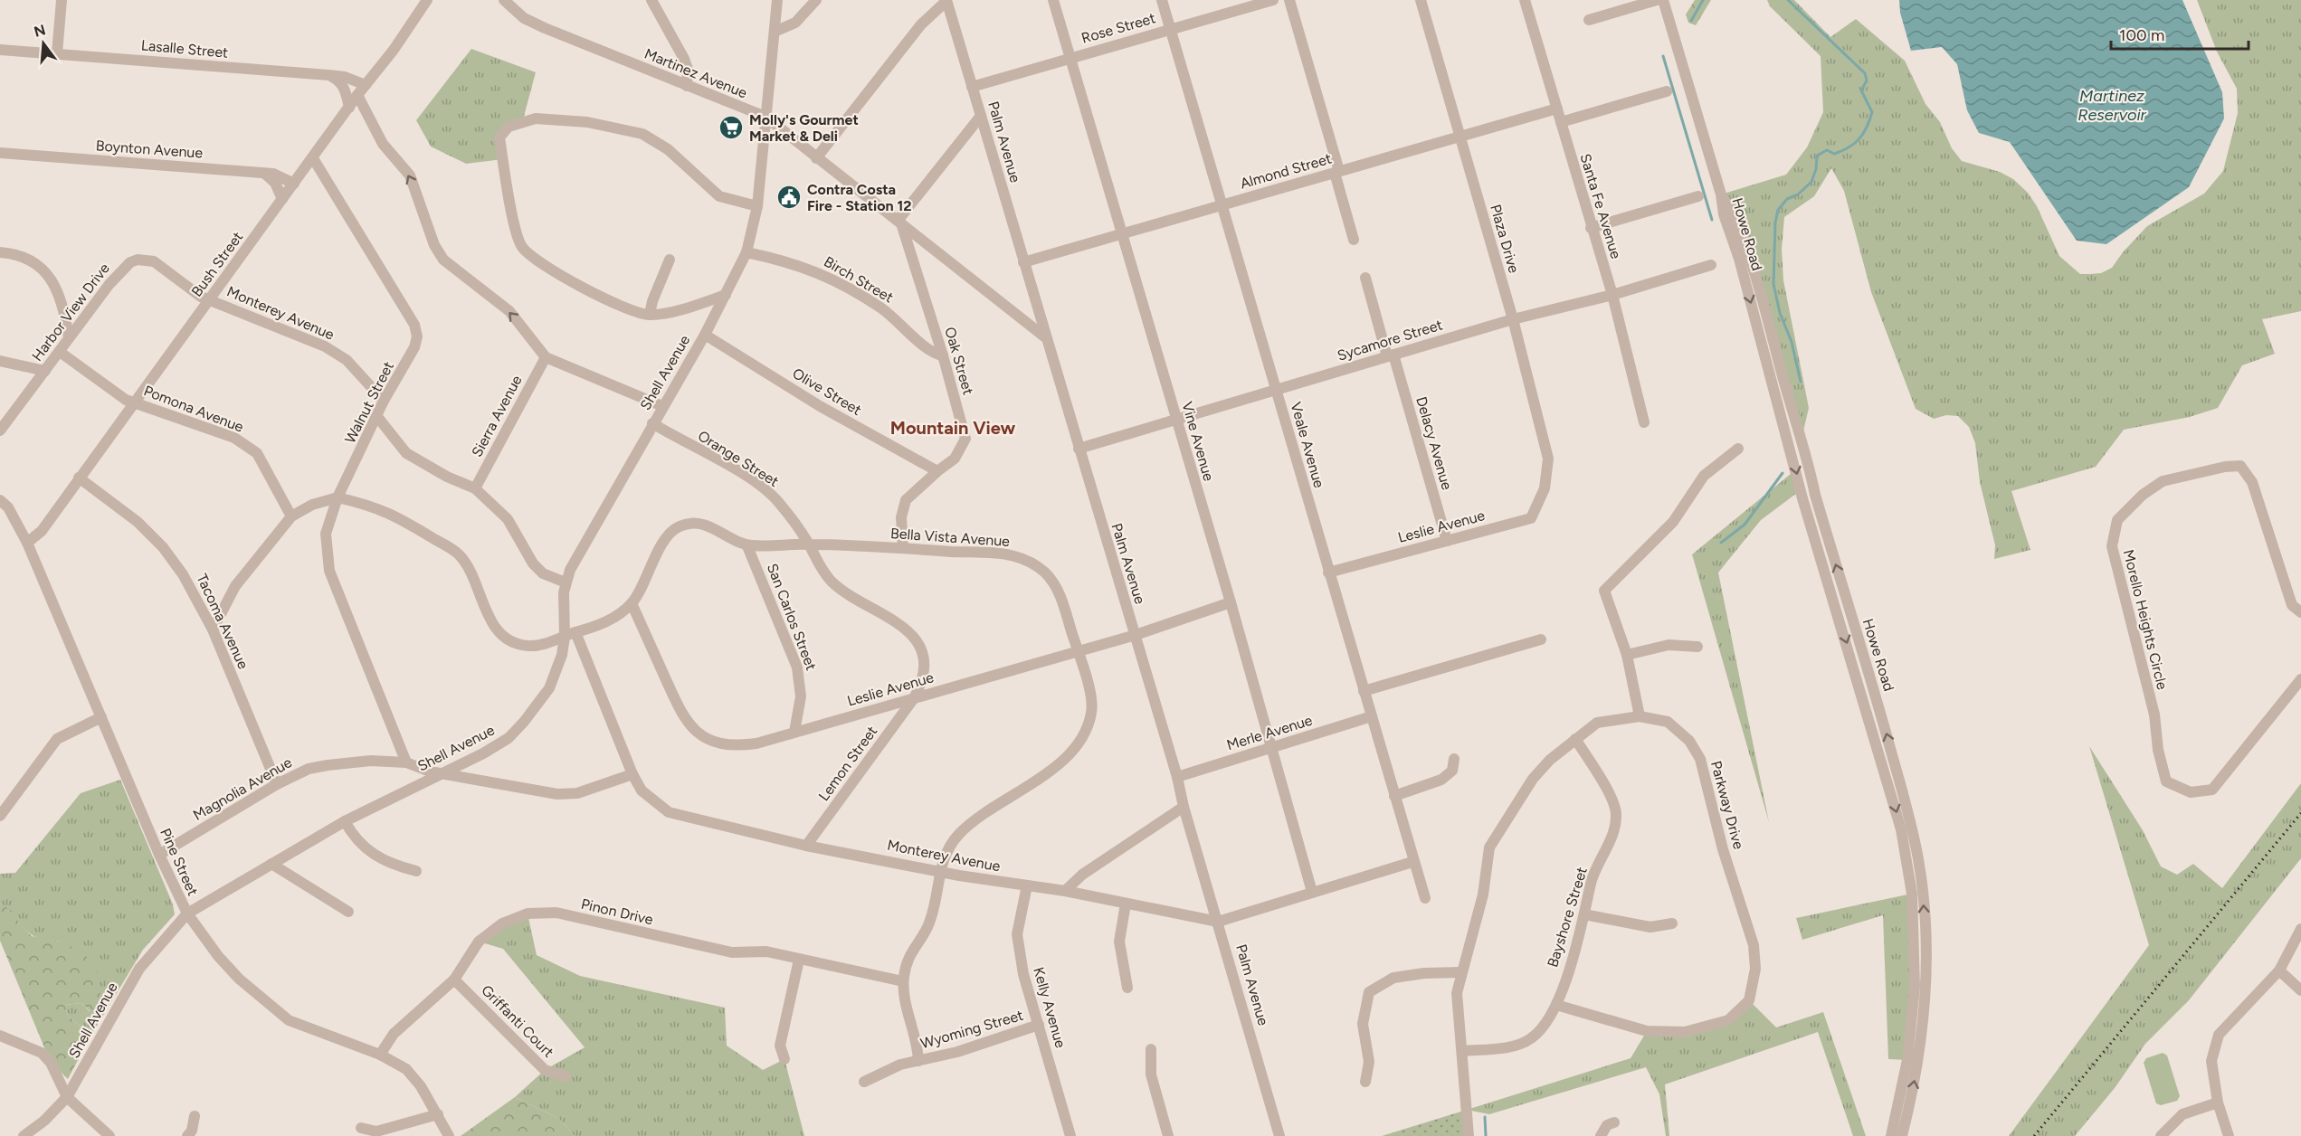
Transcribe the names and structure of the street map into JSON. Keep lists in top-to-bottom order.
{
  "streets": {
    "street": [
      "Rose Street",
      "Lasalle Street",
      "Martinez Avenue",
      "Palm Avenue",
      "Boynton Avenue",
      "Almond Street",
      "Santa Fe Avenue",
      "Howe Road",
      "Plaza Drive",
      "Bush Street",
      "Birch Street",
      "Harbor View Drive",
      "Monterey Avenue",
      "Sycamore Street",
      "Oak Street",
      "Shell Avenue",
      "Olive Street",
      "Walnut Street",
      "Pomona Avenue",
      "Sierra Avenue",
      "Vine Avenue",
      "Delacy Avenue",
      "Veale Avenue",
      "Orange Street",
      "Leslie Avenue",
      "Bella Vista Avenue",
      "San Carlos Street",
      "Morello Heights Circle",
      "Tacoma Avenue",
      "Merle Avenue",
      "Lemon Street",
      "Magnolia Avenue",
      "Parkway Drive",
      "Pine Street",
      "Pinon Drive",
      "Bayshore Street",
      "Kelly Avenue",
      "Griffanti Court",
      "Wyoming Street"
    ]
  },
  "crossings": [
    ["Rose Street", "Palm Avenue"],
    ["Rose Street", "Vine Avenue"],
    ["Rose Street", "Veale Avenue"],
    ["Lasalle Street", "Bush Street"],
    ["Martinez Avenue", "Palm Avenue"],
    ["Martinez Avenue", "Oak Street"],
    ["Martinez Avenue", "Shell Avenue"],
    ["Palm Avenue", "Almond Street"],
    ["Palm Avenue", "Monterey Avenue"],
    ["Palm Avenue", "Sycamore Street"],
    ["Palm Avenue", "Leslie Avenue"],
    ["Palm Avenue", "Merle Avenue"],
    ["Boynton Avenue", "Bush Street"],
    ["Almond Street", "Santa Fe Avenue"],
    ["Almond Street", "Plaza Drive"],
    ["Almond Street", "Vine Avenue"],
    ["Almond Street", "Veale Avenue"],
    ["Santa Fe Avenue", "Sycamore Street"],
    ["Plaza Drive", "Sycamore Street"],
    ["Plaza Drive", "Leslie Avenue"],
    ["Bush Street", "Harbor View Drive"],
    ["Bush Street", "Monterey Avenue"],
    ["Bush Street", "Walnut Street"],
    ["Bush Street", "Pomona Avenue"],
    ["Bush Street", "Tacoma Avenue"],
    ["Bush Street", "Pine Street"],
    ["Birch Street", "Oak Street"],
    ["Birch Street", "Shell Avenue"],
    ["Harbor View Drive", "Monterey Avenue"],
    ["Harbor View Drive", "Pomona Avenue"],
    ["Monterey Avenue", "Shell Avenue"],
    ["Monterey Avenue", "Walnut Street"],
    ["Monterey Avenue", "Vine Avenue"],
    ["Monterey Avenue", "Veale Avenue"],
    ["Monterey Avenue", "Bella Vista Avenue"],
    ["Monterey Avenue", "Lemon Street"],
    ["Monterey Avenue", "Magnolia Avenue"],
    ["Monterey Avenue", "Kelly Avenue"],
    ["Monterey Avenue", "Wyoming Street"],
    ["Sycamore Street", "Vine Avenue"],
    ["Sycamore Street", "Delacy Avenue"],
    ["Sycamore Street", "Veale Avenue"],
    ["Oak Street", "Olive Street"],
    ["Oak Street", "Bella Vista Avenue"],
    ["Shell Avenue", "Olive Street"],
    ["Shell Avenue", "Orange Street"],
    ["Shell Avenue", "Magnolia Avenue"],
    ["Shell Avenue", "Pine Street"],
    ["Vine Avenue", "Leslie Avenue"],
    ["Vine Avenue", "Merle Avenue"],
    ["Delacy Avenue", "Leslie Avenue"],
    ["Veale Avenue", "Leslie Avenue"],
    ["Veale Avenue", "Merle Avenue"],
    ["Orange Street", "Leslie Avenue"],
    ["Orange Street", "Bella Vista Avenue"],
    ["Orange Street", "Lemon Street"],
    ["Leslie Avenue", "Bella Vista Avenue"],
    ["Leslie Avenue", "San Carlos Street"],
    ["Leslie Avenue", "Lemon Street"],
    ["Bella Vista Avenue", "San Carlos Street"],
    ["Bella Vista Avenue", "Wyoming Street"],
    ["Tacoma Avenue", "Magnolia Avenue"],
    ["Magnolia Avenue", "Pine Street"],
    ["Parkway Drive", "Bayshore Street"],
    ["Pine Street", "Pinon Drive"],
    ["Pinon Drive", "Griffanti Court"],
    ["Pinon Drive", "Wyoming Street"],
    ["Kelly Avenue", "Wyoming Street"]
  ],
  "districts": ["Mountain View"],
  "water": ["Martinez Reservoir"],
  "places": {
    "supermarket": ["Molly's Gourmet Market & Deli"],
    "public building": ["Contra Costa Fire - Station 12"]
  },
  "scale_bar": "100 m",
  "north": "top"
}
